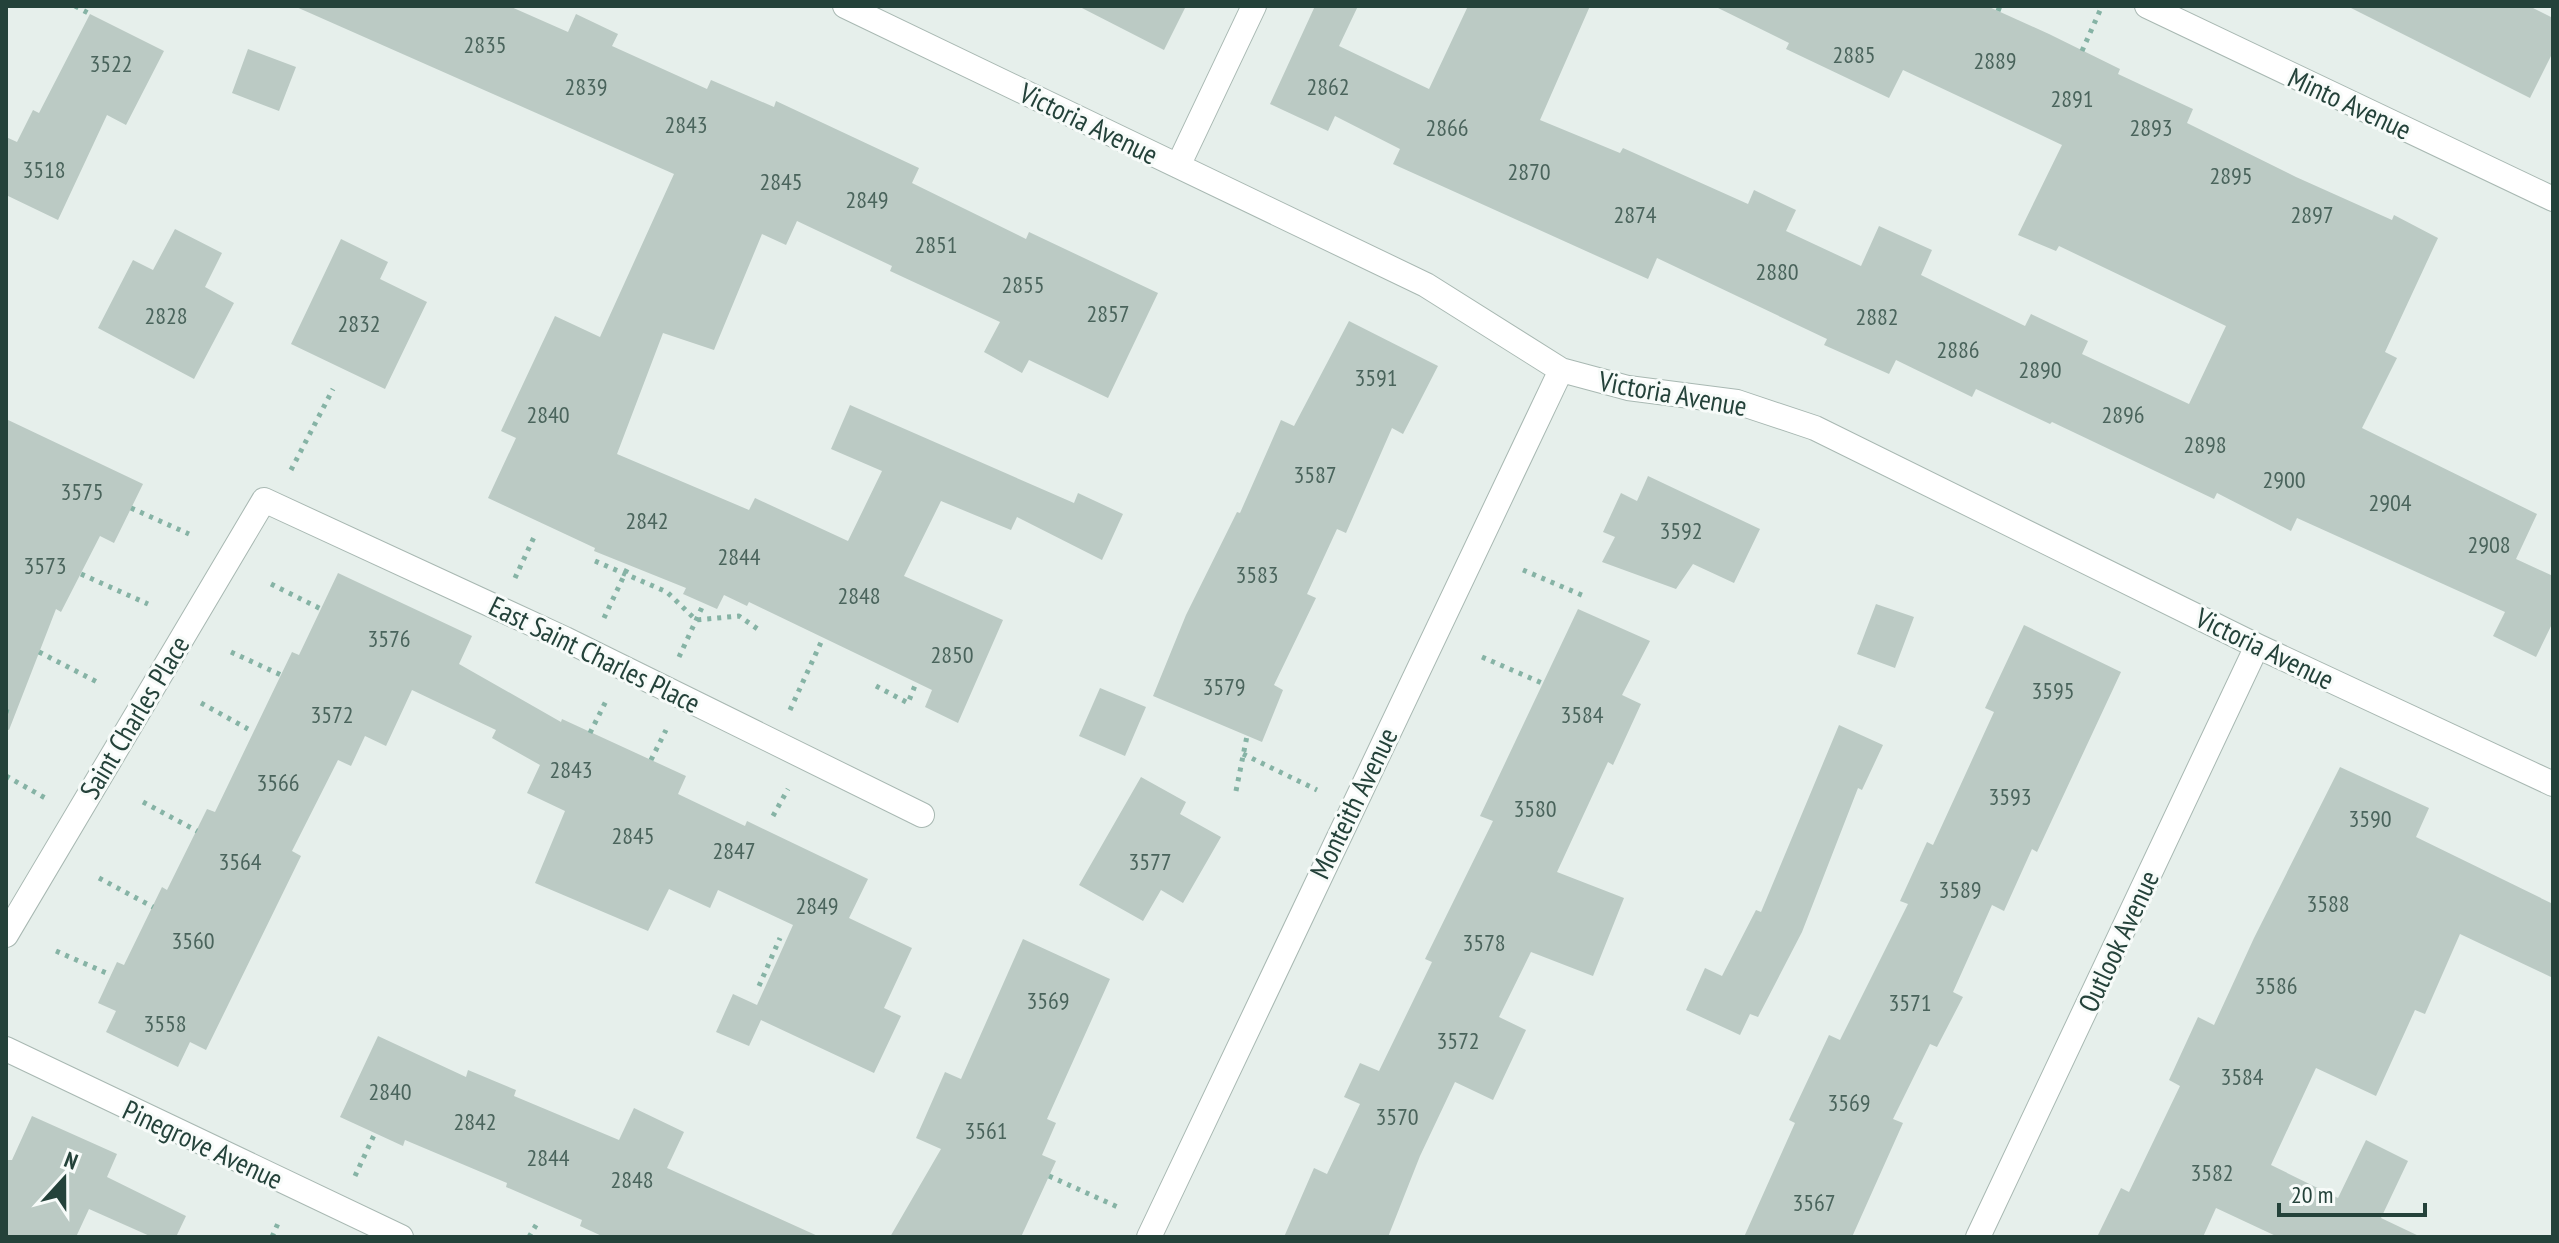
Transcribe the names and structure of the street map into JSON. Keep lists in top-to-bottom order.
{
  "streets": {
    "street": [
      "Minto Avenue",
      "Victoria Avenue",
      "East Saint Charles Place",
      "Saint Charles Place",
      "Monteith Avenue",
      "Outlook Avenue",
      "Pinegrove Avenue"
    ]
  },
  "crossings": [
    ["Victoria Avenue", "Monteith Avenue"],
    ["Victoria Avenue", "Outlook Avenue"],
    ["East Saint Charles Place", "Saint Charles Place"]
  ],
  "house_numbers": [
    "2835",
    "2885",
    "2889",
    "3522",
    "2839",
    "2862",
    "2891",
    "2843",
    "2866",
    "2893",
    "3518",
    "2870",
    "2895",
    "2845",
    "2849",
    "2874",
    "2897",
    "2851",
    "2880",
    "2855",
    "2857",
    "2828",
    "2882",
    "2832",
    "2886",
    "2890",
    "3591",
    "2840",
    "2896",
    "2898",
    "3587",
    "2900",
    "3575",
    "2904",
    "2842",
    "3592",
    "2908",
    "2844",
    "3573",
    "3583",
    "2848",
    "3576",
    "2850",
    "3579",
    "3595",
    "3572",
    "3584",
    "2843",
    "3566",
    "3593",
    "3580",
    "3590",
    "2845",
    "2847",
    "3564",
    "3577",
    "3589",
    "3588",
    "2849",
    "3560",
    "3578",
    "3586",
    "3569",
    "3571",
    "3558",
    "3572",
    "3584",
    "2840",
    "3569",
    "3570",
    "2842",
    "3561",
    "2844",
    "3582",
    "2848",
    "3567"
  ],
  "scale_bar": "20 m",
  "north": "top"
}
